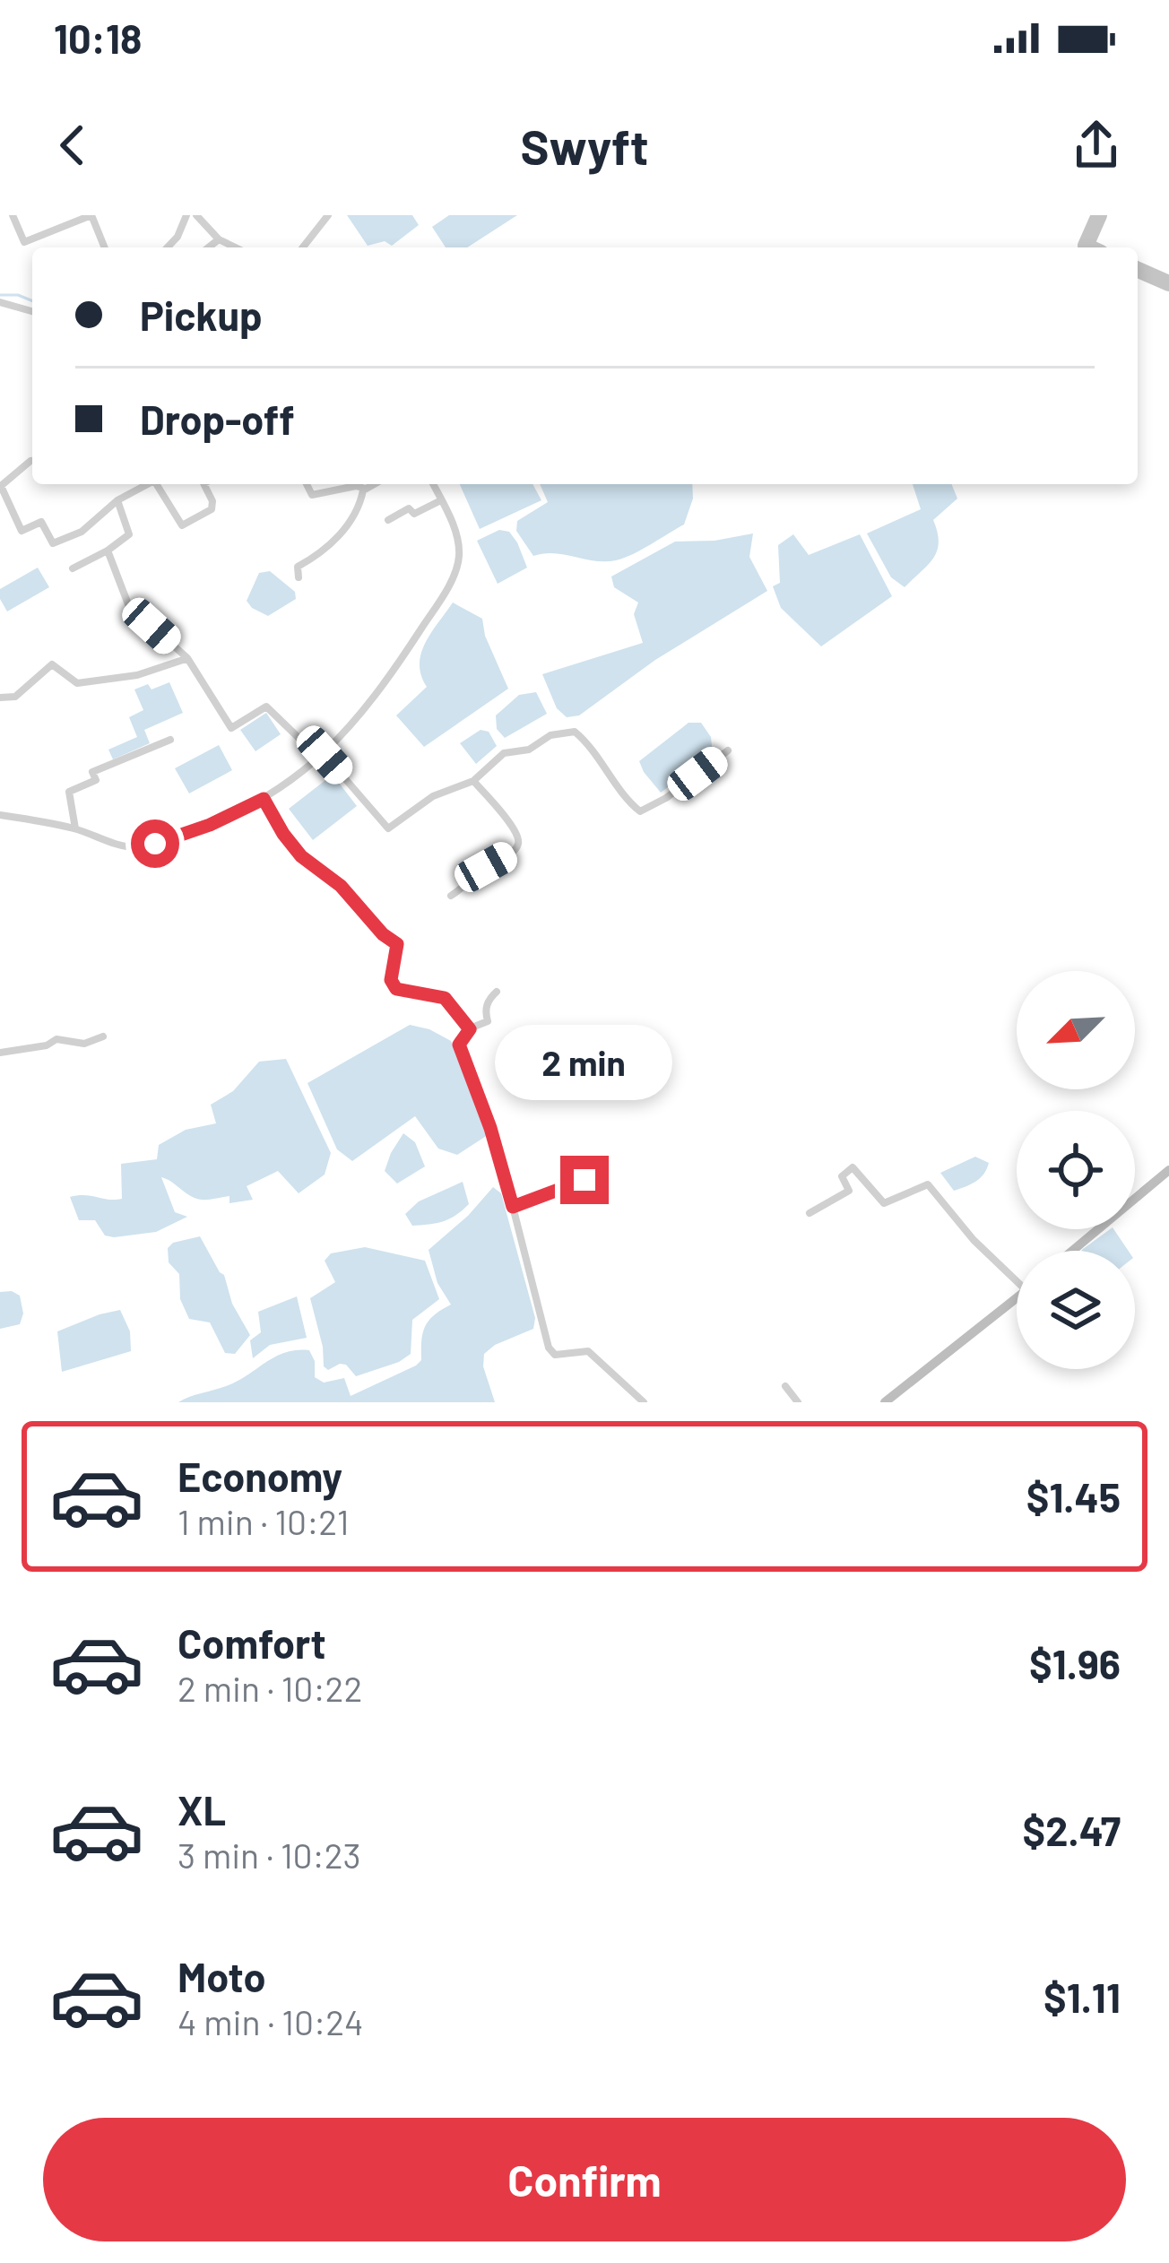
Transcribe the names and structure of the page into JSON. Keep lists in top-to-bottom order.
{
  "north": "bottom left",
  "page": {
    "status": "10:18",
    "header": "Swyft",
    "banner": ["Pickup", "Drop-off"],
    "bubble": "2 min",
    "list": [
      {
        "name": "Economy",
        "note": "1 min · 10:21",
        "value": "$1.45"
      },
      {
        "name": "Comfort",
        "note": "2 min · 10:22",
        "value": "$1.96"
      },
      {
        "name": "XL",
        "note": "3 min · 10:23",
        "value": "$2.47"
      },
      {
        "name": "Moto",
        "note": "4 min · 10:24",
        "value": "$1.11"
      }
    ],
    "buttons": "Confirm"
  }
}
